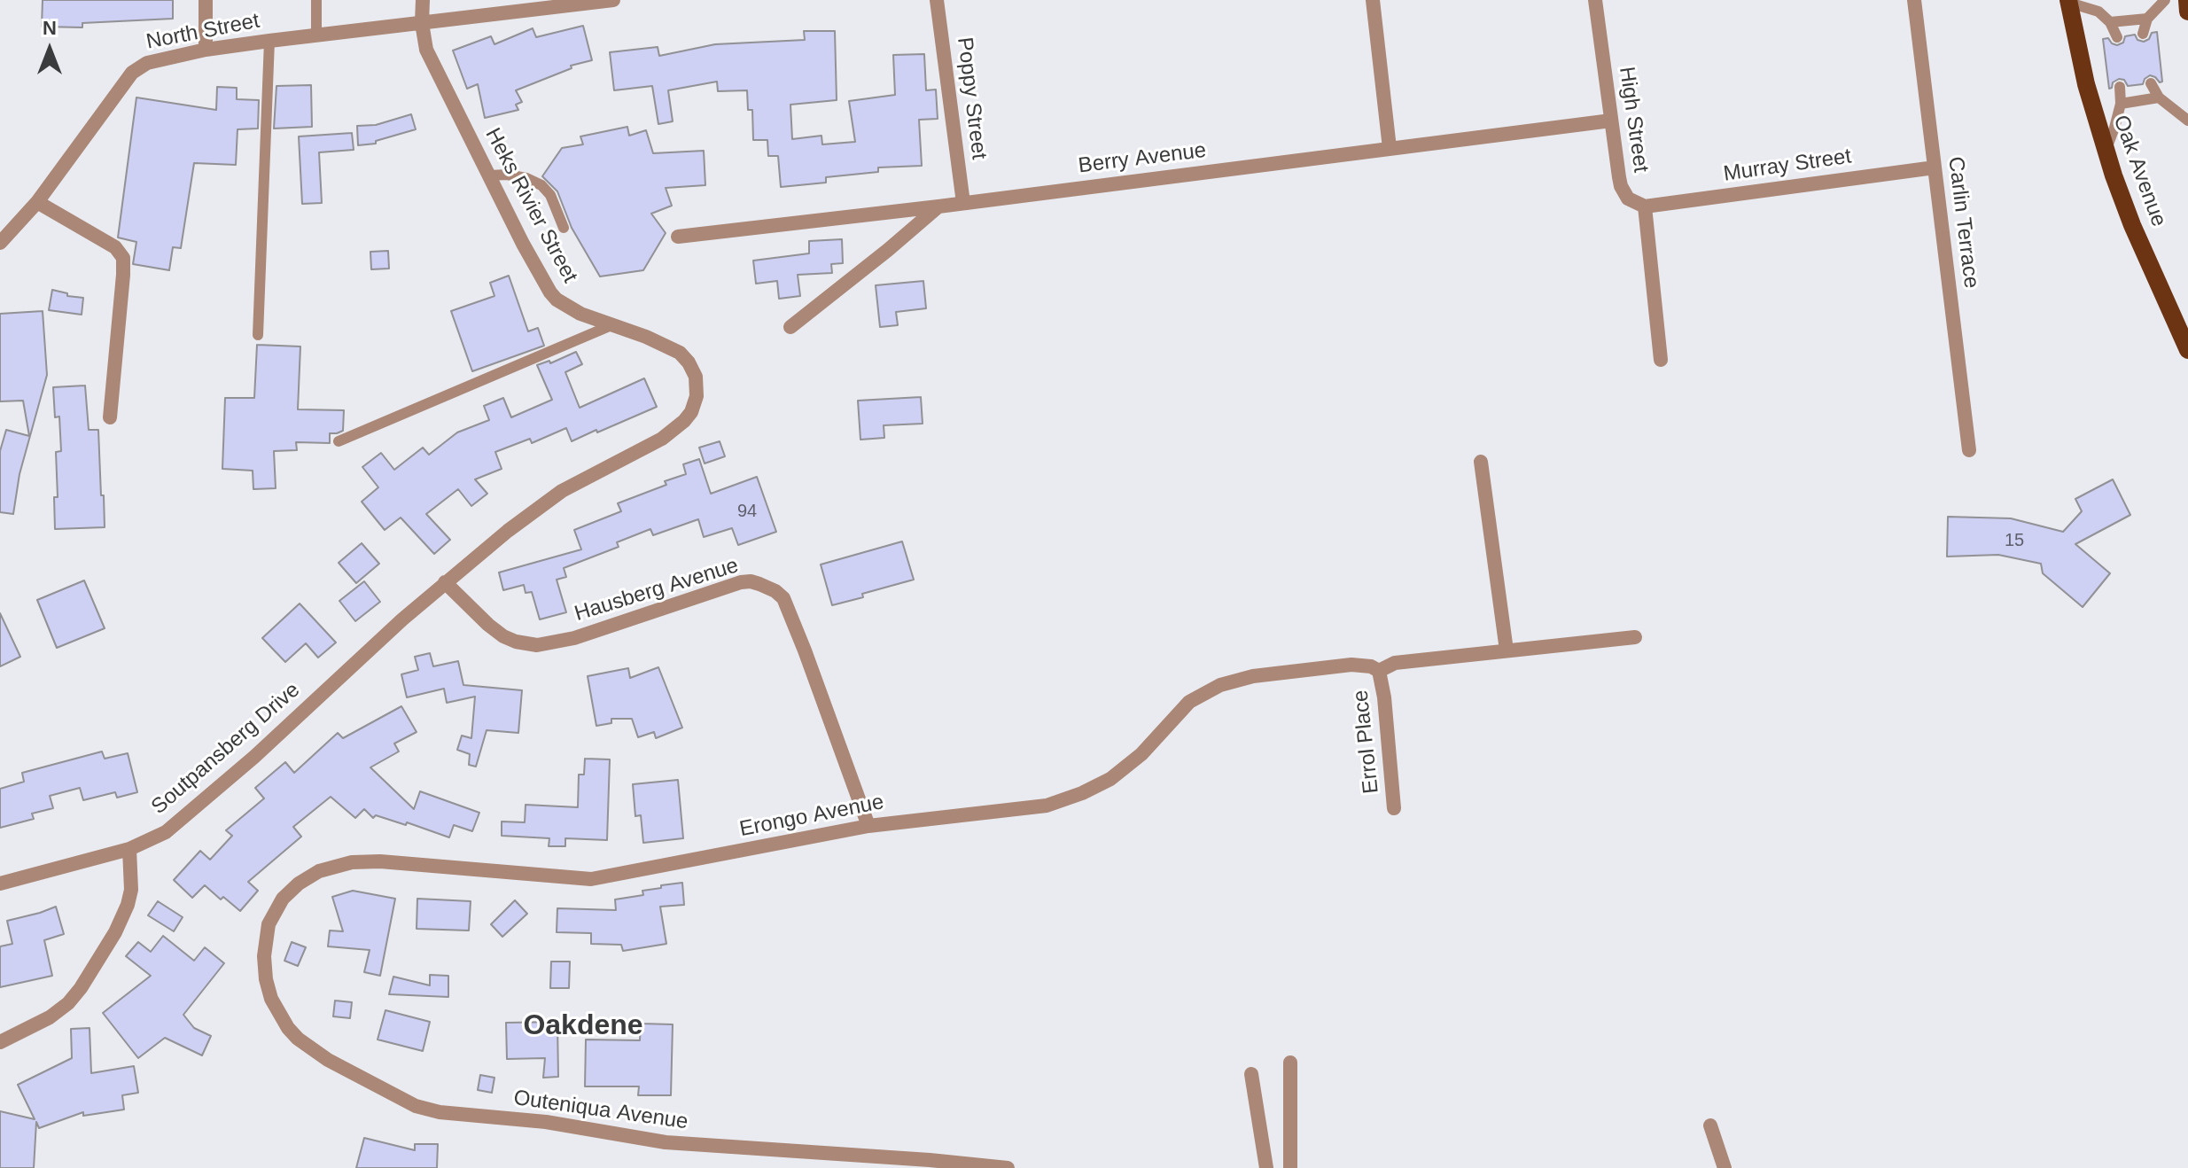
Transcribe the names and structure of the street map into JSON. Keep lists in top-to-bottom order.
{
  "streets": {
    "main road": ["Oak Avenue"],
    "street": [
      "North Street",
      "Poppy Street",
      "High Street",
      "Berry Avenue",
      "Murray Street",
      "Heks Rivier Street",
      "Carlin Terrace",
      "Hausberg Avenue",
      "Errol Place",
      "Soutpansberg Drive",
      "Erongo Avenue",
      "Outeniqua Avenue"
    ]
  },
  "crossings": [
    ["North Street", "Heks Rivier Street"],
    ["Poppy Street", "Berry Avenue"],
    ["High Street", "Berry Avenue"],
    ["High Street", "Murray Street"],
    ["Murray Street", "Carlin Terrace"],
    ["Heks Rivier Street", "Hausberg Avenue"],
    ["Heks Rivier Street", "Soutpansberg Drive"],
    ["Hausberg Avenue", "Soutpansberg Drive"],
    ["Hausberg Avenue", "Erongo Avenue"],
    ["Errol Place", "Erongo Avenue"],
    ["Erongo Avenue", "Outeniqua Avenue"]
  ],
  "districts": ["Oakdene"],
  "house_numbers": ["94", "15"],
  "north": "top"
}
